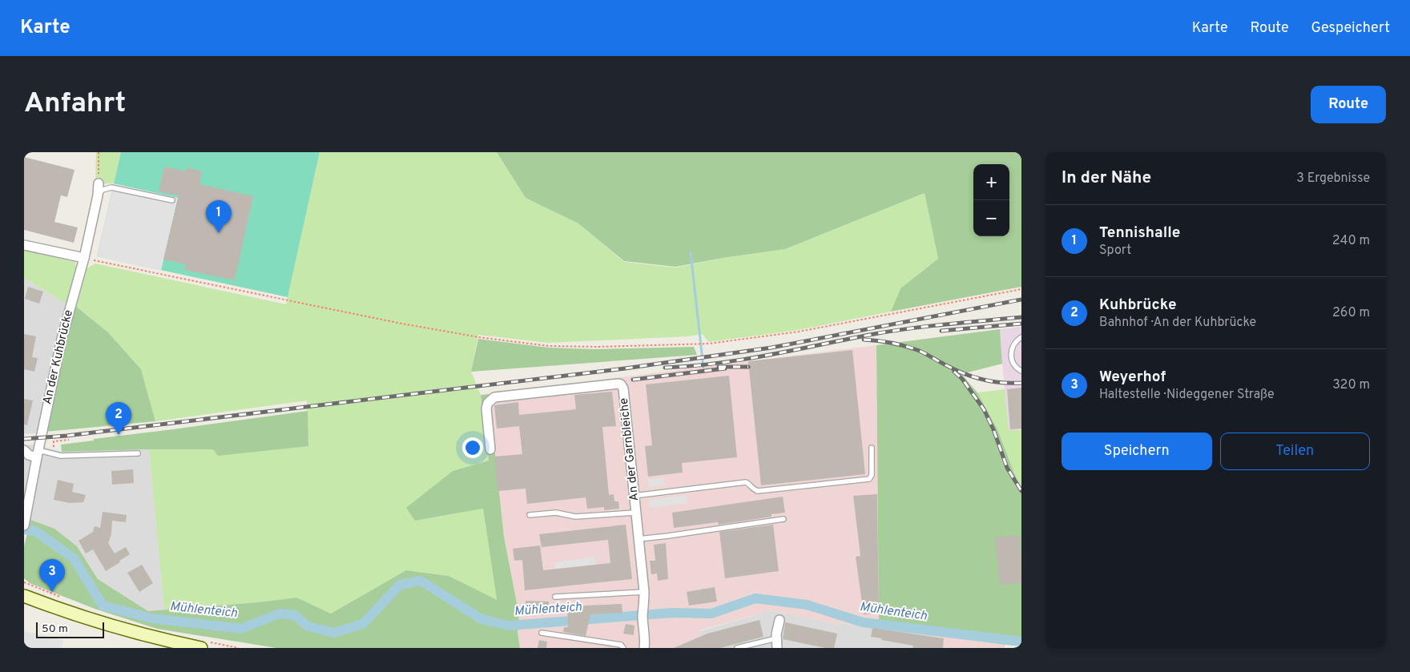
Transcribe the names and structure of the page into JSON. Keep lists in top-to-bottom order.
{
  "streets": {
    "street": ["An der Kuhbrücke", "An der Garnbleiche"]
  },
  "water": ["Mühlenteich"],
  "scale_bar": "50 m",
  "page": {
    "header": "Karte",
    "nav": ["Karte", "Route", "Gespeichert"],
    "buttons": [
      "Route",
      ["Speichern", "Teilen"]
    ],
    "title": "Anfahrt",
    "heading": ["In der Nähe", "3 Ergebnisse"],
    "map_buttons": ["+", "−"],
    "pins": ["1", "2", "3"],
    "list": [
      {
        "mark": "1",
        "name": "Tennishalle",
        "note": "Sport",
        "value": "240 m"
      },
      {
        "mark": "2",
        "name": "Kuhbrücke",
        "note": "Bahnhof · An der Kuhbrücke",
        "value": "260 m"
      },
      {
        "mark": "3",
        "name": "Weyerhof",
        "note": "Haltestelle · Nideggener Straße",
        "value": "320 m"
      }
    ],
    "scale": "50 m"
  }
}
